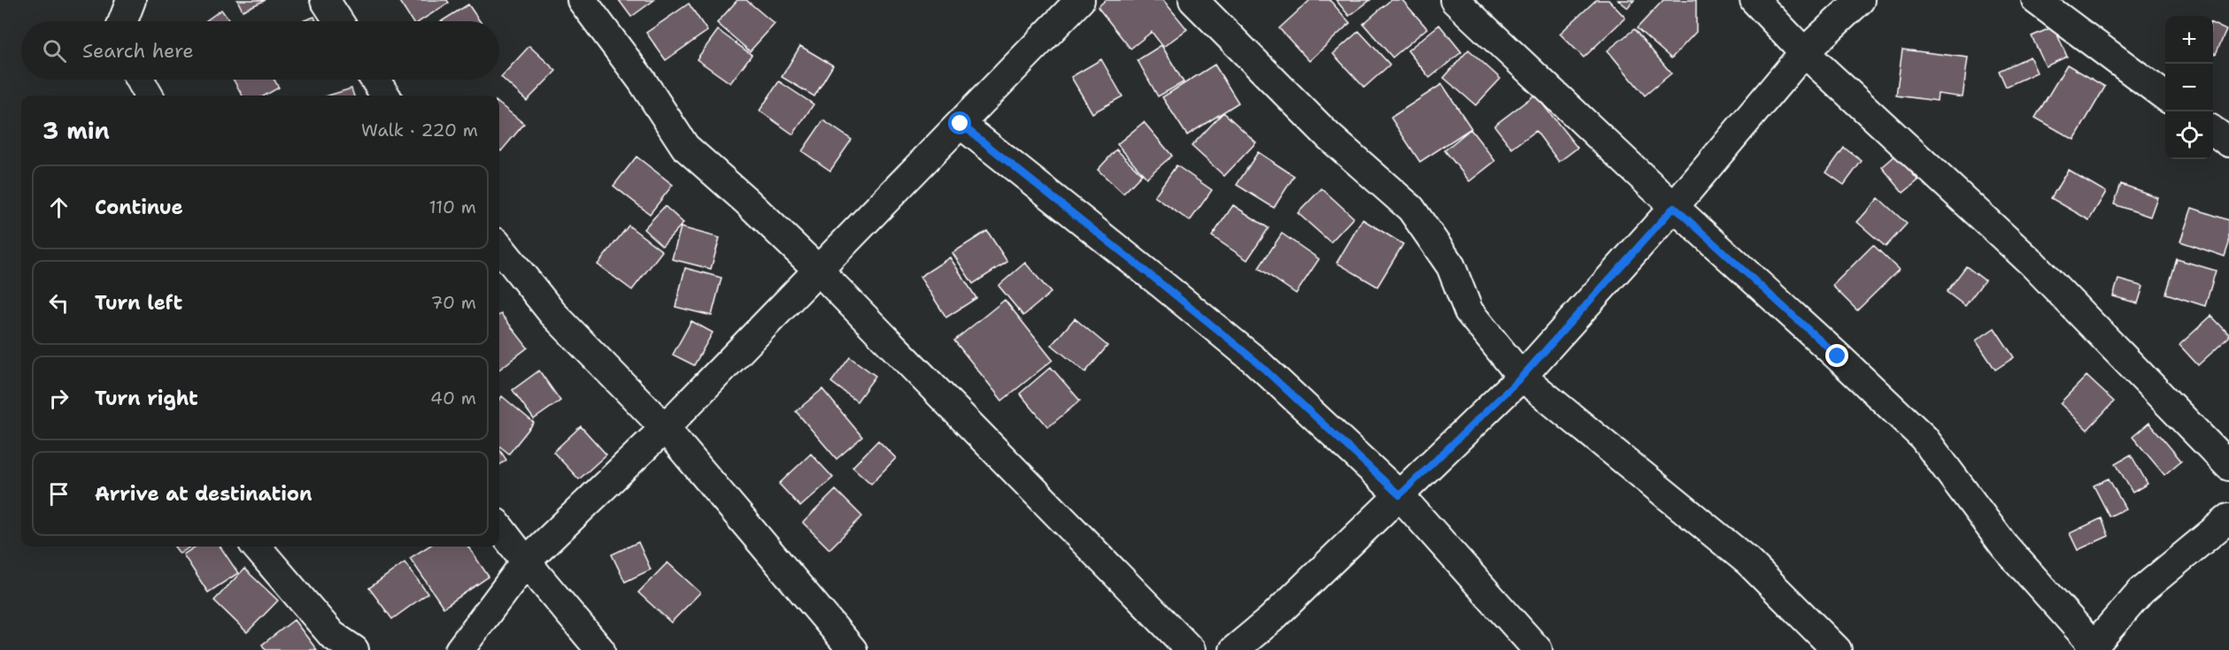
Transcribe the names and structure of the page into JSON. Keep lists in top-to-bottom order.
{
  "page": {
    "map_buttons": ["+", "−"],
    "search": "Search here",
    "heading": ["3 min", "Walk · 220 m"],
    "list": [
      ["Continue", "110 m"],
      ["Turn left", "70 m"],
      ["Turn right", "40 m"],
      "Arrive at destination"
    ]
  }
}
